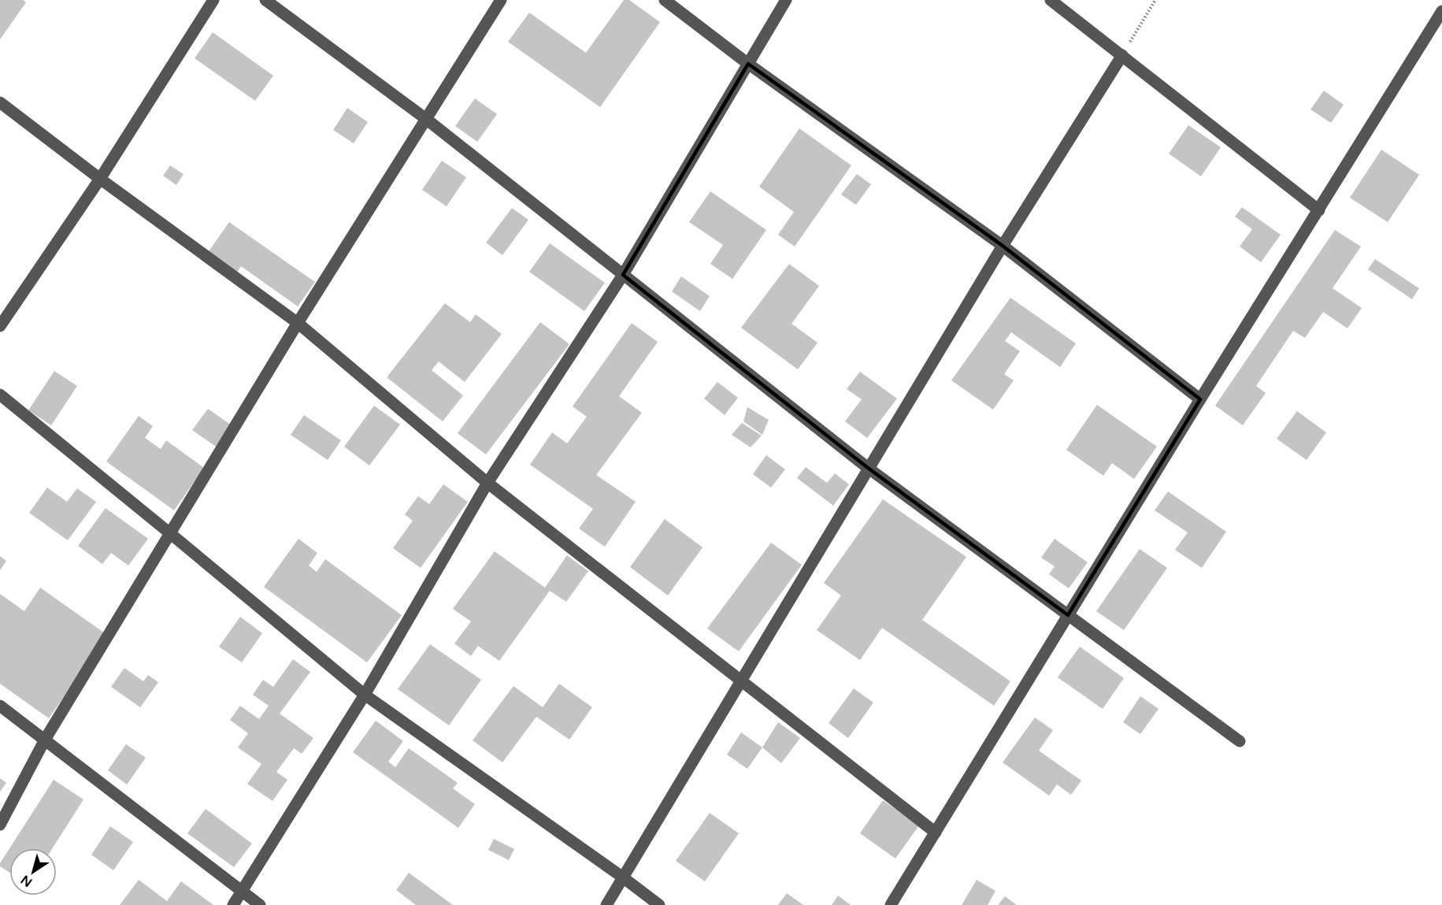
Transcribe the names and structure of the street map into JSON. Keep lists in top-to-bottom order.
{
  "north": "bottom left"
}
